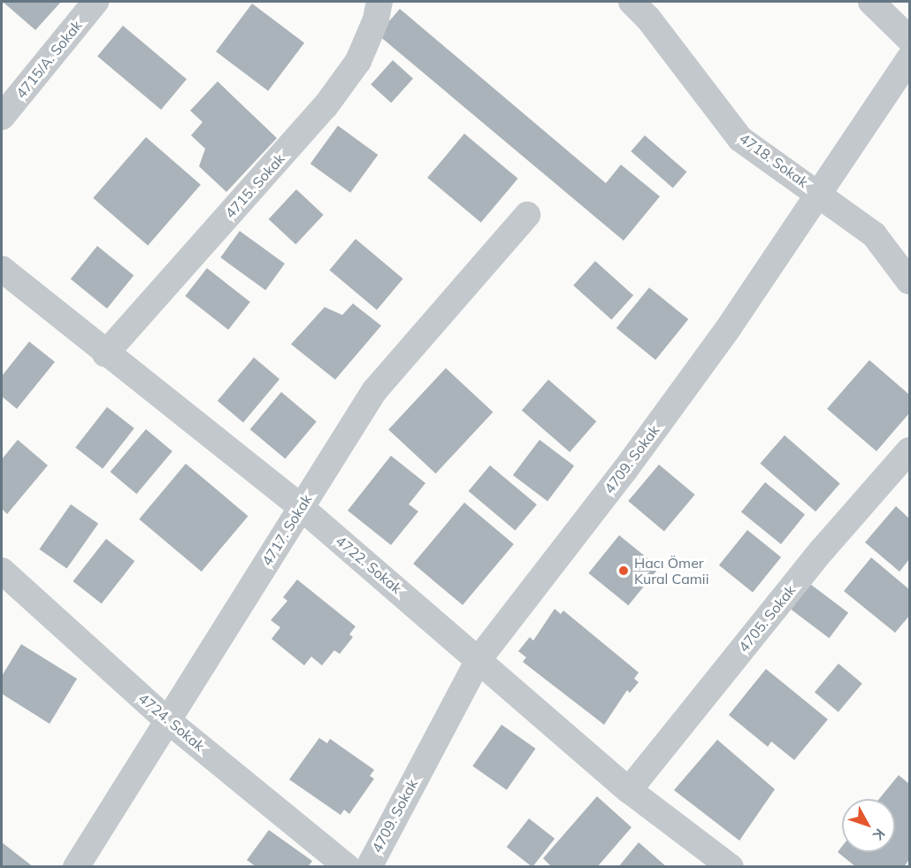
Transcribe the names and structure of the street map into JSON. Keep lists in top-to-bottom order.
{
  "streets": {
    "street": [
      "4715/A. Sokak",
      "4718. Sokak",
      "4715. Sokak",
      "4709. Sokak",
      "4717. Sokak",
      "4722. Sokak",
      "4705. Sokak",
      "4724. Sokak"
    ]
  },
  "crossings": [
    ["4718. Sokak", "4709. Sokak"],
    ["4715. Sokak", "4722. Sokak"],
    ["4709. Sokak", "4722. Sokak"],
    ["4717. Sokak", "4722. Sokak"],
    ["4717. Sokak", "4724. Sokak"],
    ["4722. Sokak", "4705. Sokak"]
  ],
  "places": ["Hacı Ömer Kural Camii"],
  "north": "bottom right"
}
